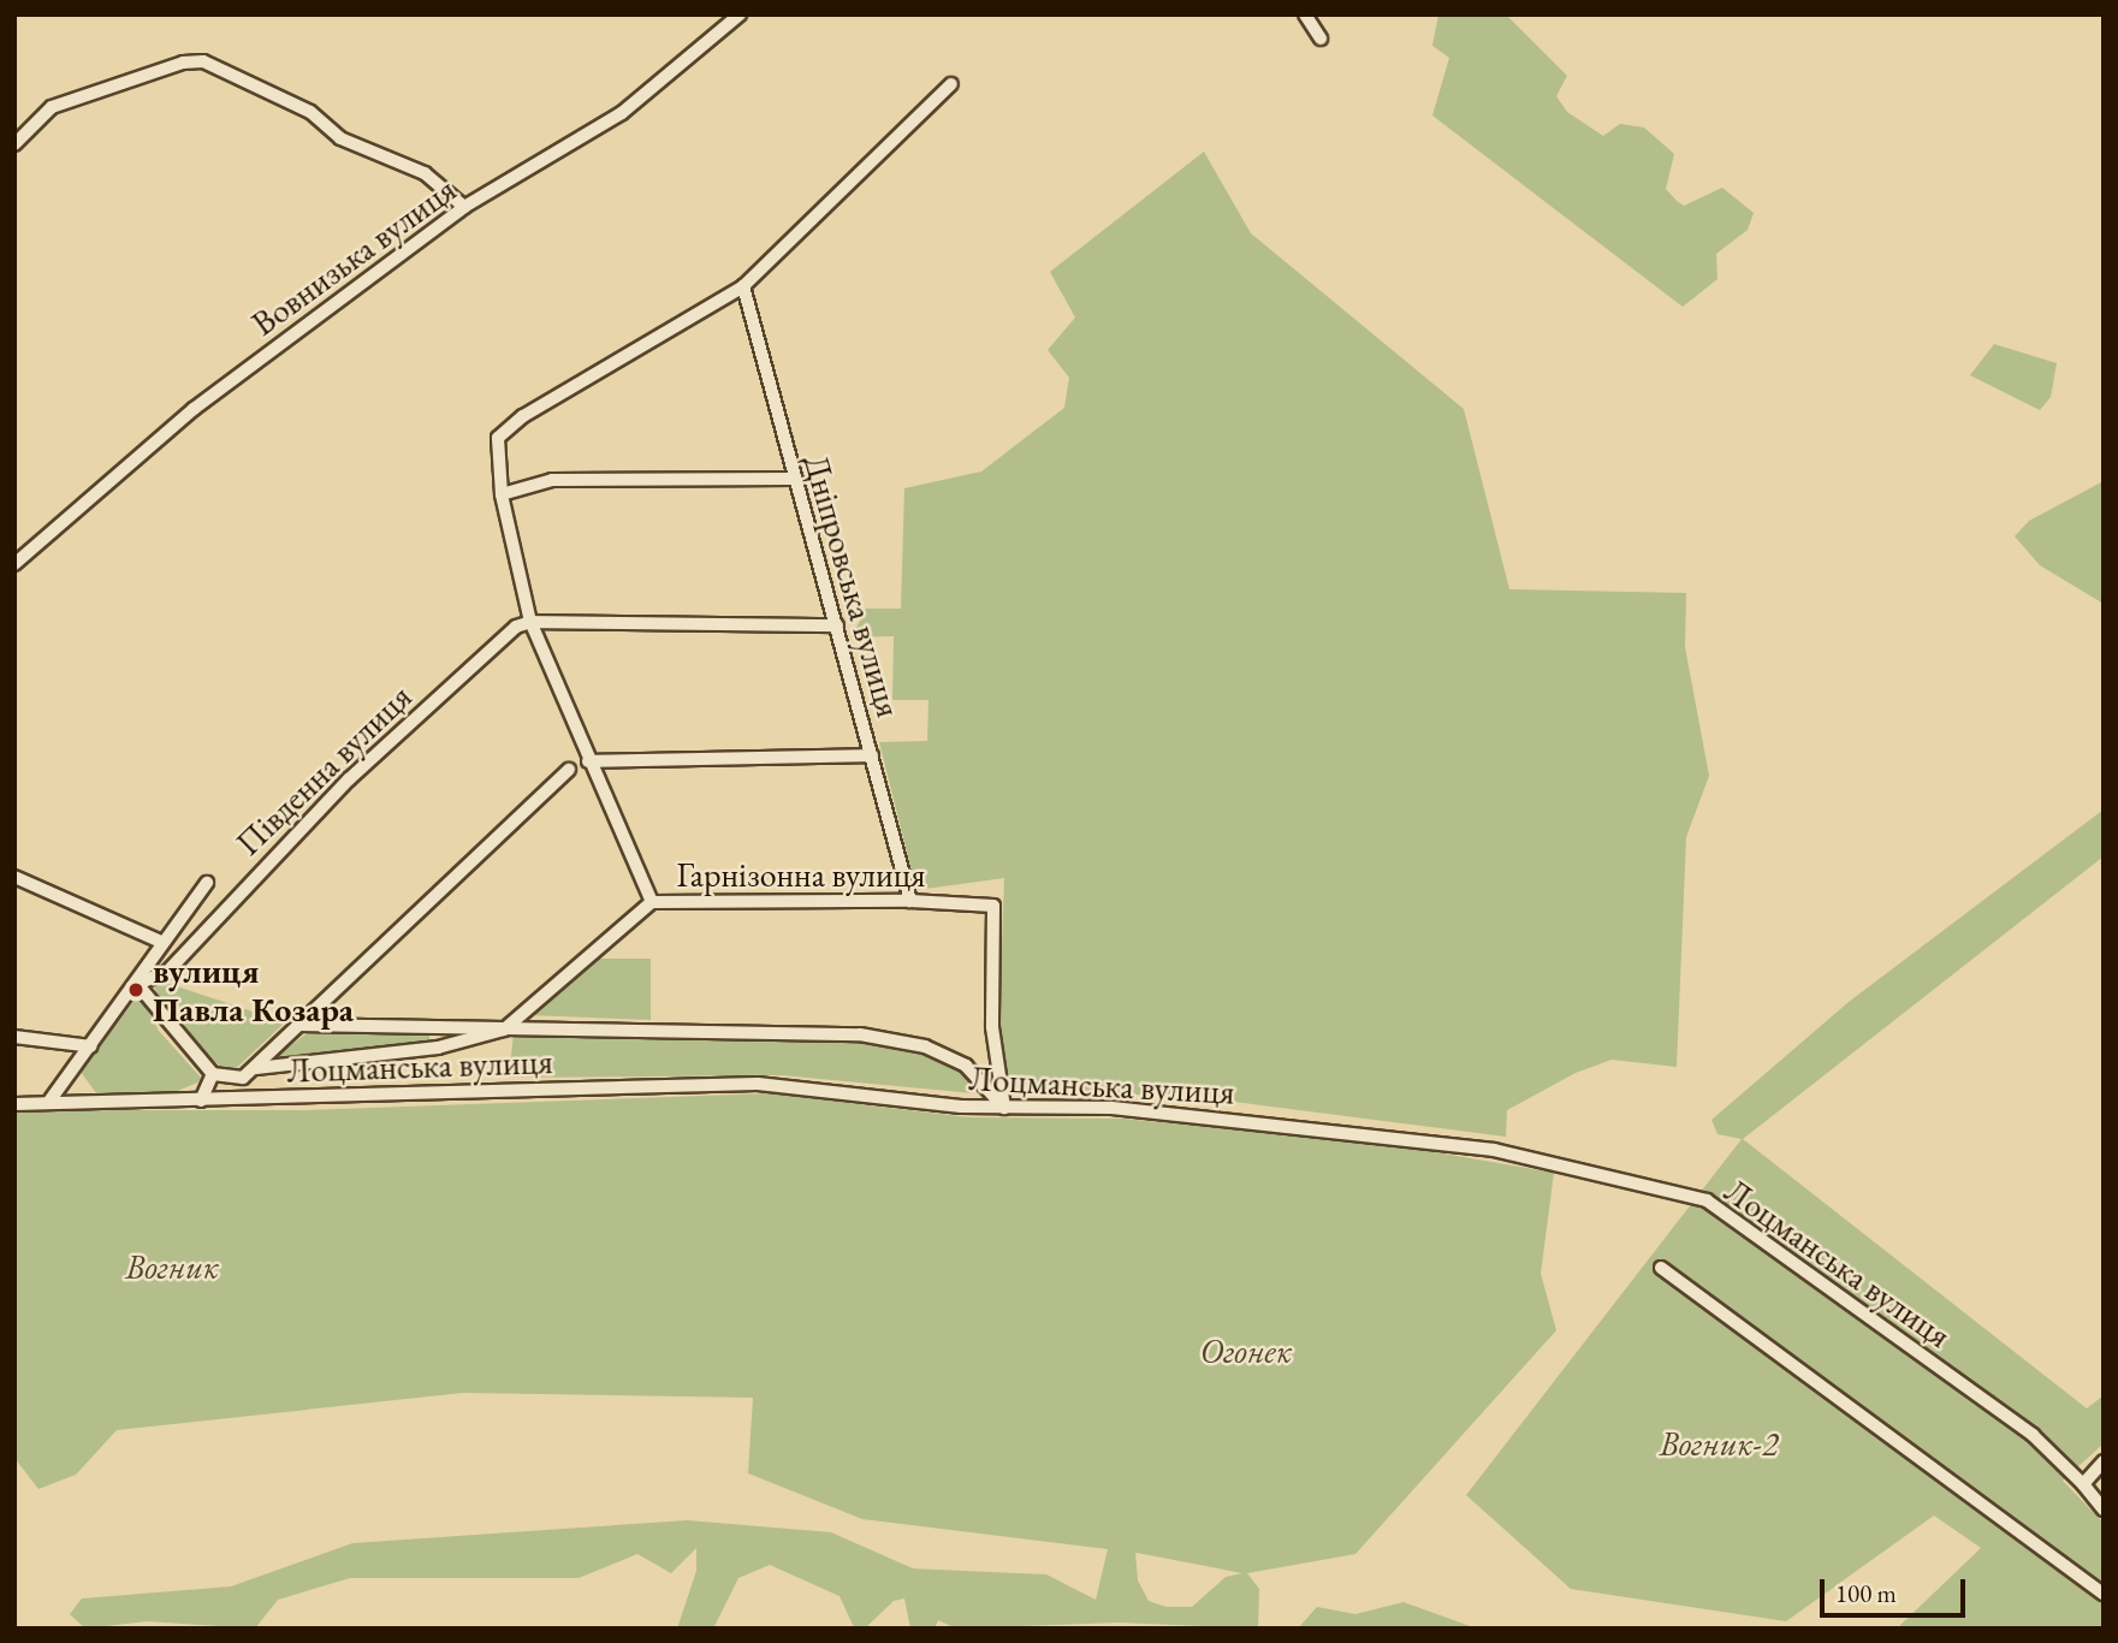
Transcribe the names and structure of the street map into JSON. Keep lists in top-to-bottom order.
{
  "streets": {
    "street": [
      "Вовнизька вулиця",
      "Дніпровська вулиця",
      "Південна вулиця",
      "Гарнізонна вулиця",
      "Лоцманська вулиця"
    ]
  },
  "crossings": [
    ["Дніпровська вулиця", "Гарнізонна вулиця"],
    ["Гарнізонна вулиця", "Лоцманська вулиця"]
  ],
  "parks": ["Вогник", "Огонек", "Вогник-2"],
  "places": ["вулиця Павла Козара"],
  "scale_bar": "100 m"
}
